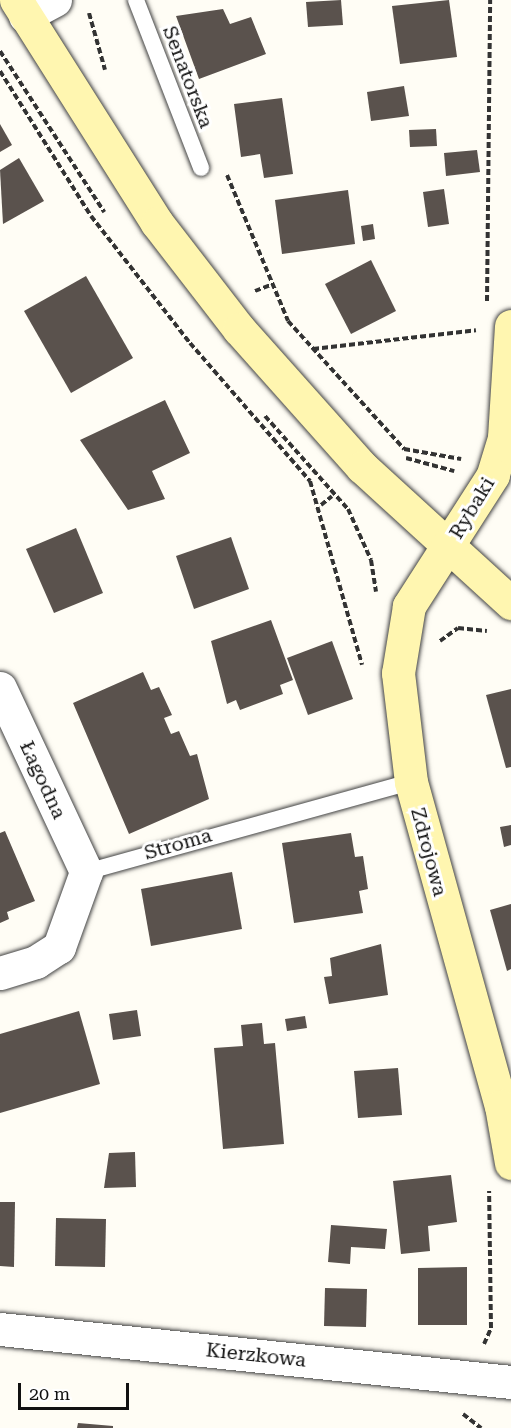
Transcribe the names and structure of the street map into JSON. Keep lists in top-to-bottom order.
{
  "streets": {
    "street": [
      "Rybaki",
      "Łagodna",
      "Zdrojowa",
      "Kierzkowa"
    ],
    "lane": ["Senatorska", "Stroma"]
  },
  "crossings": [
    ["Rybaki", "Zdrojowa"],
    ["Łagodna", "Stroma"],
    ["Stroma", "Zdrojowa"]
  ],
  "scale_bar": "20 m"
}
